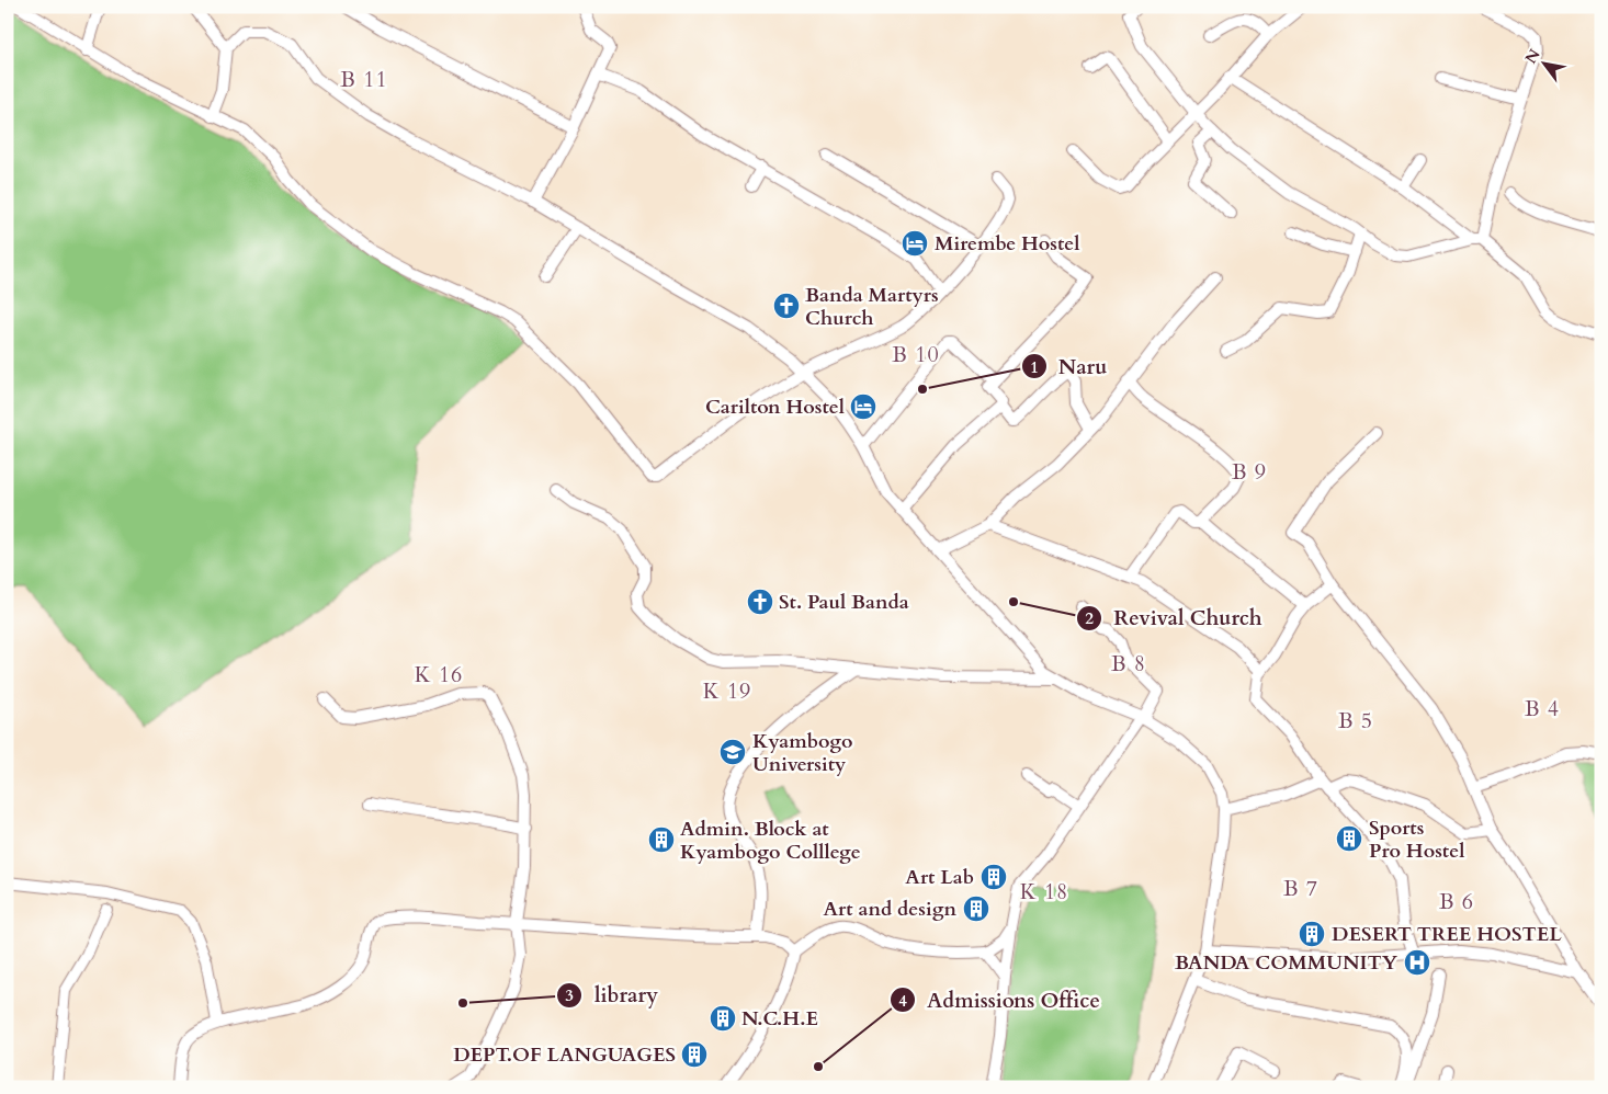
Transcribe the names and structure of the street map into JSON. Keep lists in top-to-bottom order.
{
  "districts": [
    "B 11",
    "B 10",
    "B 9",
    "B 8",
    "K 16",
    "K 19",
    "B 4",
    "B 5",
    "B 7",
    "K 18",
    "B 6"
  ],
  "places": {
    "hotel": ["Mirembe Hostel", "Carilton Hostel"],
    "church": ["Banda Martyrs Church", "St. Paul Banda"],
    "other": [
      "Naru",
      "Revival Church",
      "library",
      "Admissions Office"
    ],
    "school or university": ["Kyambogo University"],
    "building": [
      "Sports Pro Hostel",
      "Admin. Block at Kyambogo Colllege",
      "Art Lab",
      "Art and design",
      "DESERT TREE HOSTEL",
      "N.C.H.E",
      "DEPT.OF LANGUAGES"
    ],
    "hospital": ["BANDA COMMUNITY"]
  },
  "north": "top left"
}
